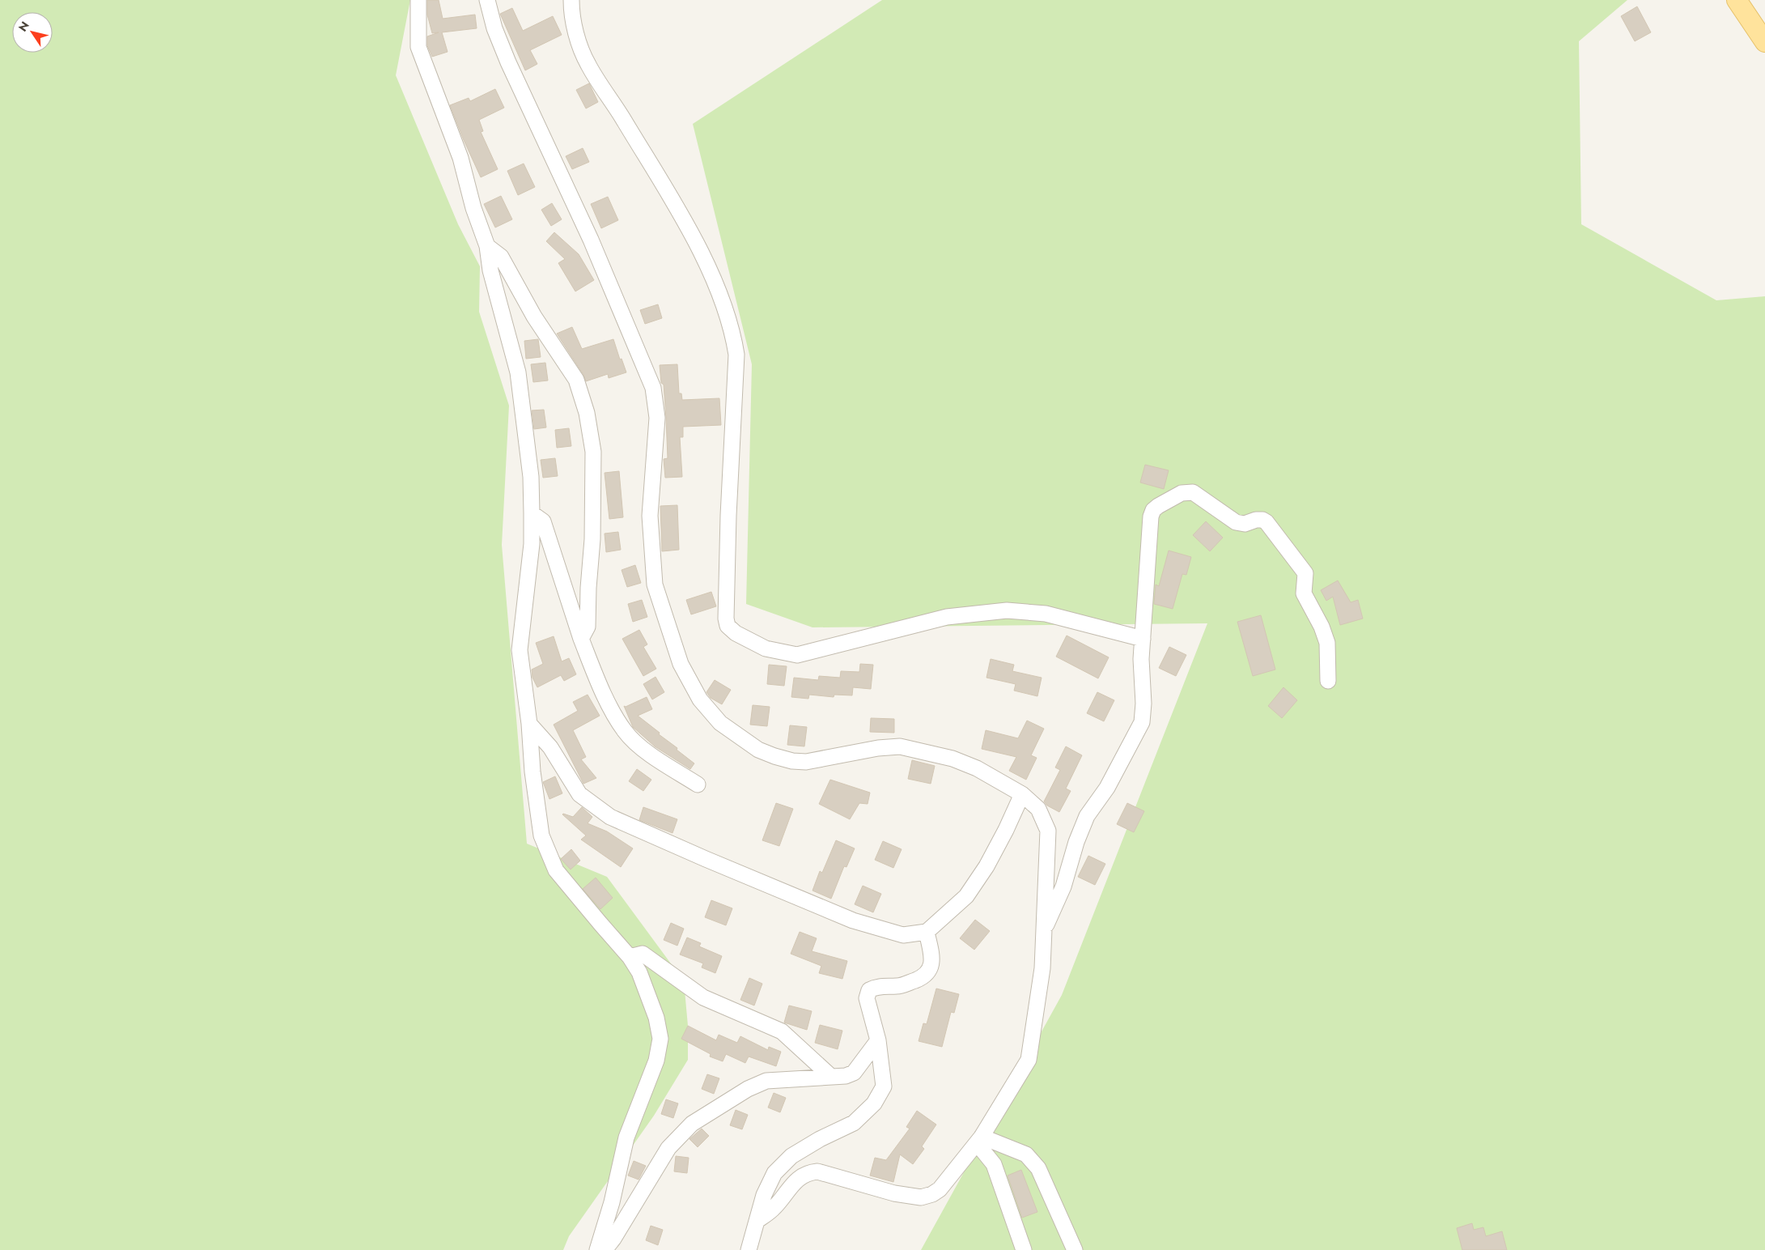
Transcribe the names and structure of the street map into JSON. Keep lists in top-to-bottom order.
{
  "north": "top left"
}
